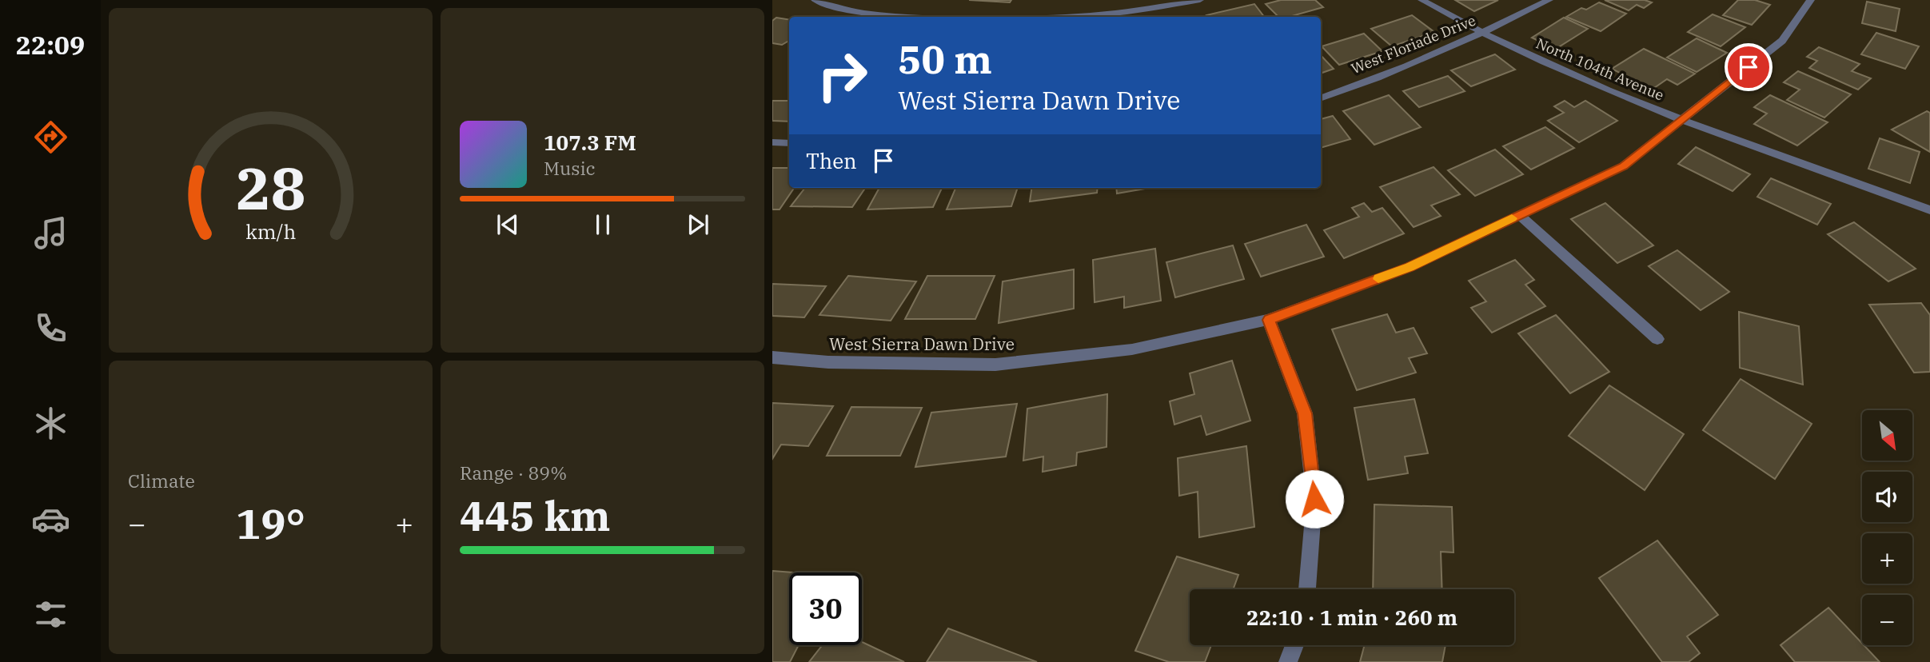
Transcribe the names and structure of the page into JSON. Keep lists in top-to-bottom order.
{
  "streets": {
    "street": ["West Floriade Drive", "North 104th Avenue", "West Sierra Dawn Drive"]
  },
  "crossings": [
    ["West Floriade Drive", "North 104th Avenue"],
    ["North 104th Avenue", "West Sierra Dawn Drive"]
  ],
  "north": "bottom right",
  "page": {
    "tabs": "22:09",
    "turn": ["50 m", "West Sierra Dawn Drive"],
    "song": ["107.3 FM", "Music"],
    "then": "Then",
    "tile": [
      "Climate",
      ["Range · 89%", "445 km"]
    ],
    "map_buttons": ["+", "−"],
    "heat": ["−", "19°", "+"],
    "limit": "30",
    "trip": "22:10 · 1 min · 260 m",
    "gauge": ["28", "km/h"]
  }
}
